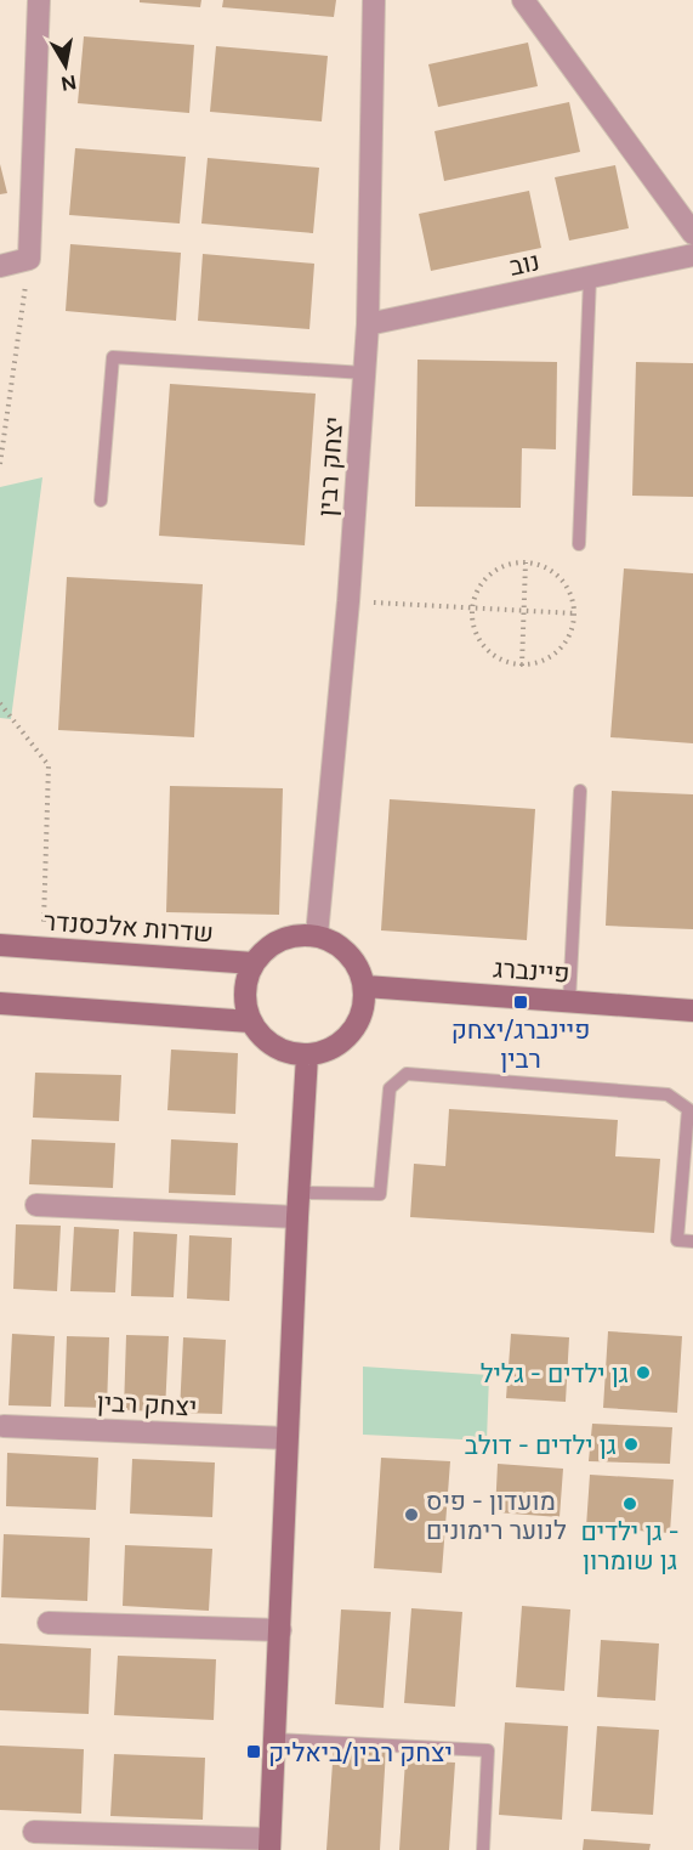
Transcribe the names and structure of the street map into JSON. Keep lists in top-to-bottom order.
{
  "streets": {
    "street": [
      "נוב",
      "יצחק רבין",
      "שדרות אלכסנדר",
      "פיינברג"
    ]
  },
  "crossings": [
    ["נוב", "יצחק רבין"],
    ["יצחק רבין", "שדרות אלכסנדר"],
    ["יצחק רבין", "פיינברג"],
    ["שדרות אלכסנדר", "פיינברג"]
  ],
  "places": {
    "transit": ["פיינברג/יצחק רבין", "יצחק רבין/ביאליק"],
    "other": [
      "גן ילדים - גליל",
      "גן ילדים - דולב",
      "גן ילדים - גן שומרון",
      "מועדון - פיס לנוער רימונים"
    ]
  },
  "north": "bottom"
}
